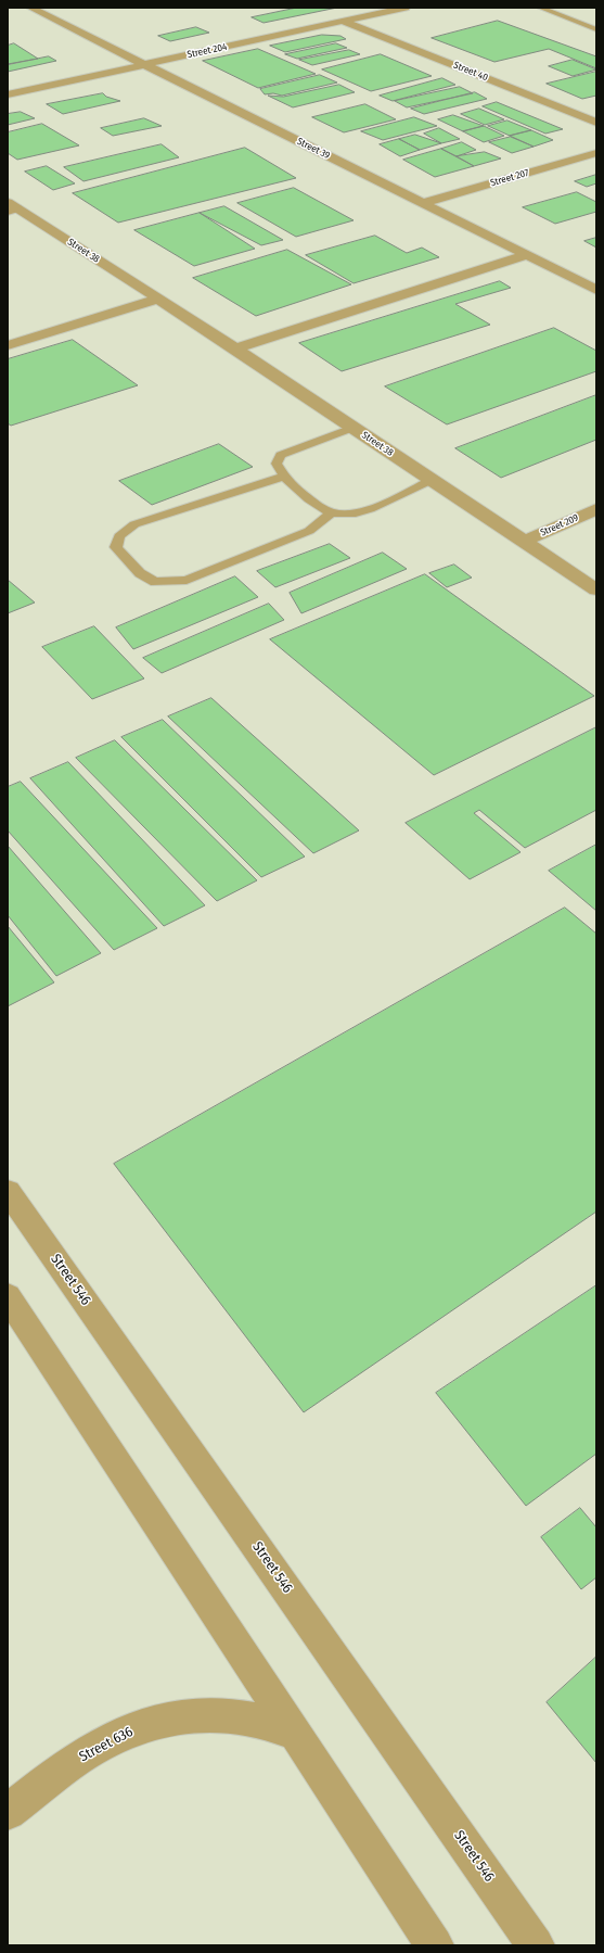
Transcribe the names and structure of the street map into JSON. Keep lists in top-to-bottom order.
{
  "streets": {
    "street": [
      "Street 204",
      "Street 40",
      "Street 39",
      "Street 207",
      "Street 38",
      "Street 209",
      "Street 546",
      "Street 636"
    ]
  },
  "crossings": [
    ["Street 204", "Street 40"],
    ["Street 204", "Street 39"],
    ["Street 39", "Street 207"],
    ["Street 38", "Street 209"]
  ]
}
